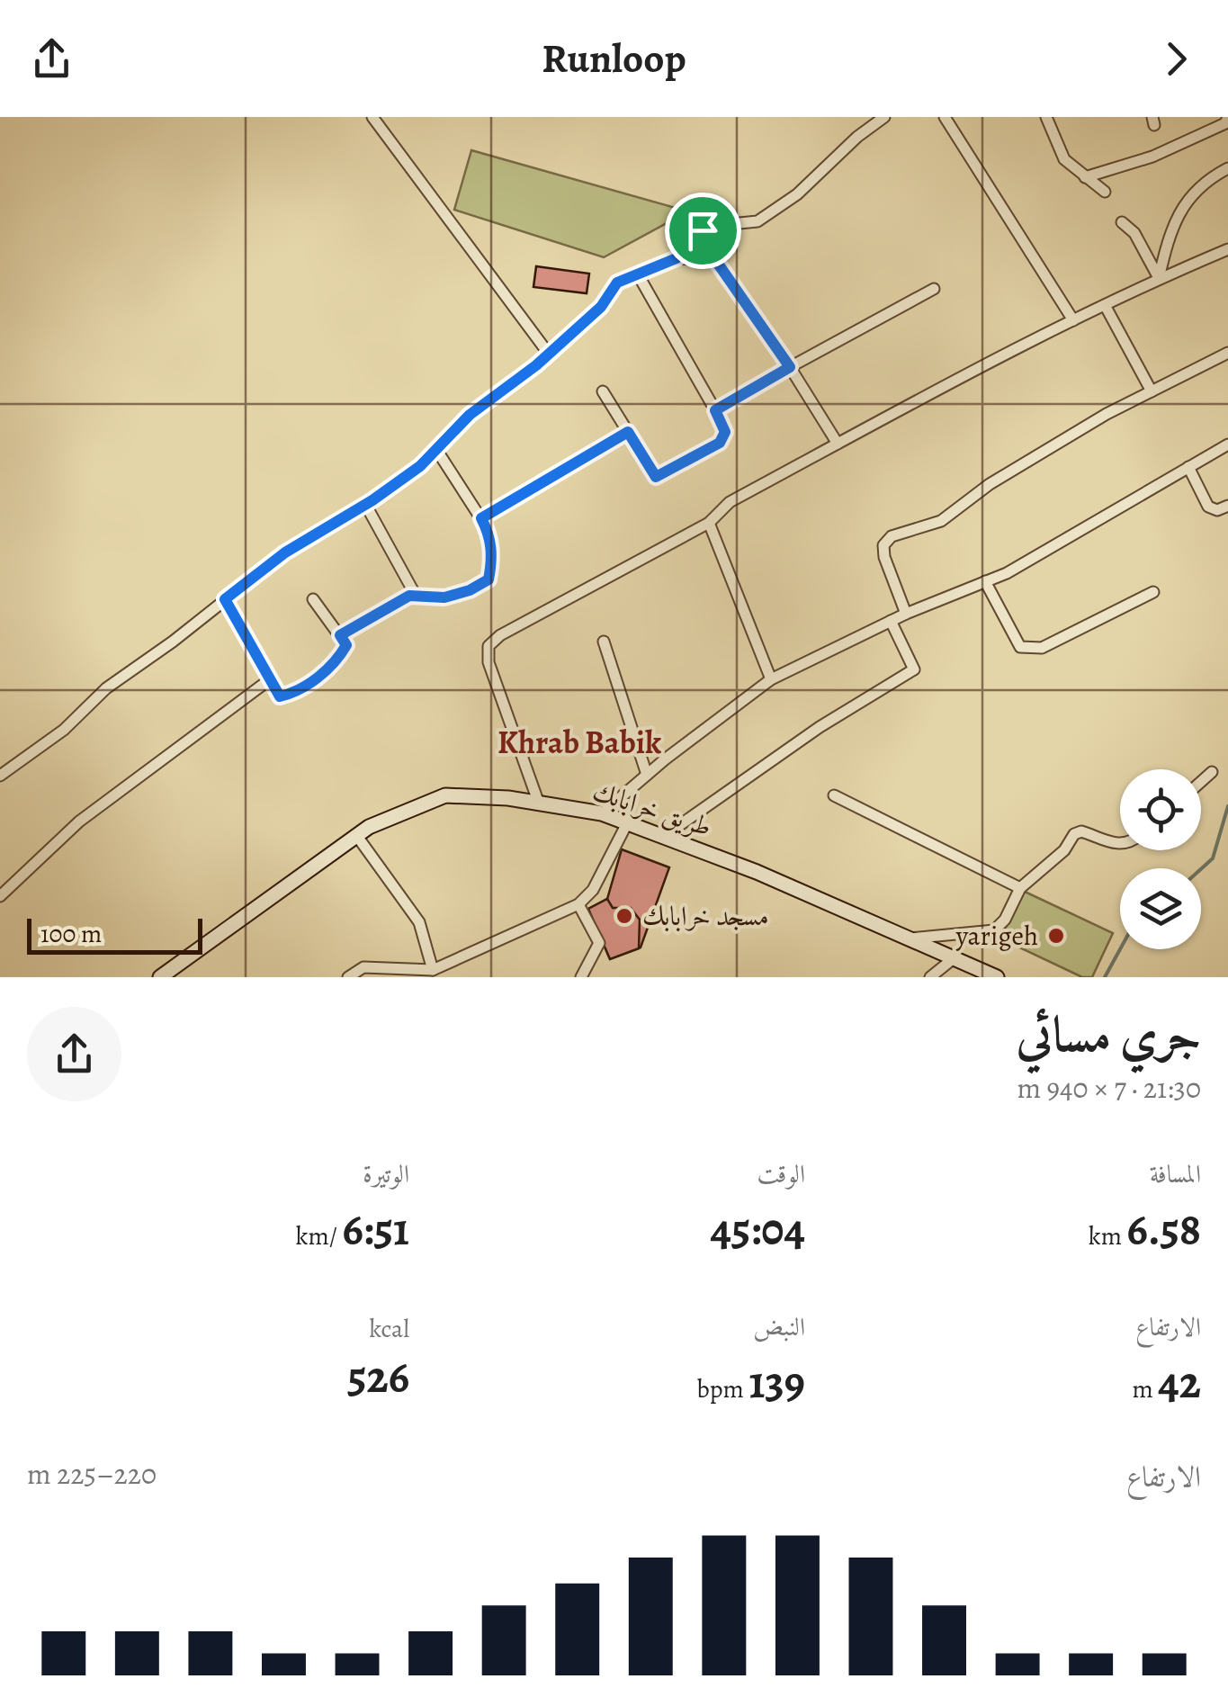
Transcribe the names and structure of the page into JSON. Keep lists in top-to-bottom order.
{
  "streets": {
    "main road": ["طريق خرابابك"]
  },
  "districts": ["Khrab Babik"],
  "places": ["مسجد خرابابك", "yarigeh"],
  "scale_bar": "100 m",
  "page": {
    "header": "Runloop",
    "scale": "100 m",
    "heading": ["جري مسائي", "21:30 · 7 × 940 m"],
    "stats": [
      ["المسافة", "6.58 km"],
      ["الوقت", "45:04"],
      ["الوتيرة", "6:51 /km"],
      ["الارتفاع", "42 m"],
      ["النبض", "139 bpm"],
      ["kcal", "526"]
    ],
    "chart": ["الارتفاع", "220–225 m"]
  }
}
